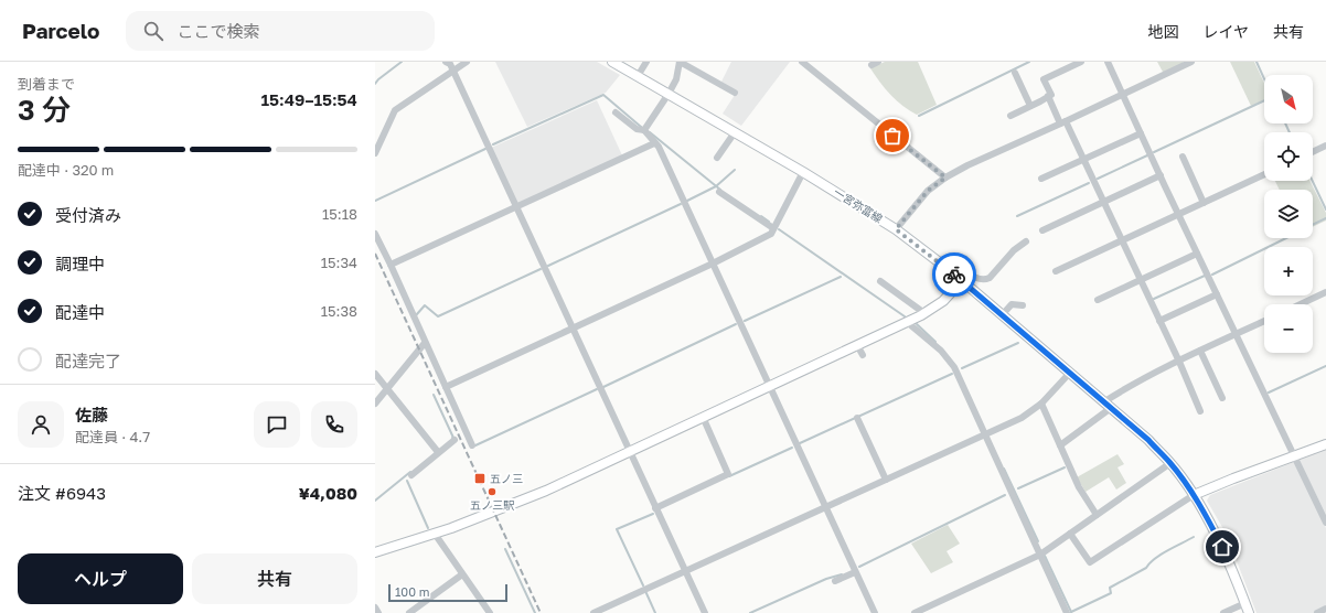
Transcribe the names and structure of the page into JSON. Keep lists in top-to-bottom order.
{
  "streets": {
    "main road": ["一宮弥富線"]
  },
  "places": {
    "transit": ["五ノ三"],
    "other": ["五ノ三駅"]
  },
  "scale_bar": "100 m",
  "north": "bottom right",
  "page": {
    "header": "Parcelo",
    "search": "ここで検索",
    "nav": ["地図", "レイヤ", "共有"],
    "heading": ["3 分", "到着まで", "15:49–15:54"],
    "panel": [
      "佐藤",
      "配達員 · 4.7",
      "注文 #6943",
      "¥4,080"
    ],
    "map_buttons": ["+", "−"],
    "bar": "配達中 · 320 m",
    "list": [
      ["受付済み", "15:18"],
      ["調理中", "15:34"],
      ["配達中", "15:38"],
      "配達完了"
    ],
    "buttons": ["ヘルプ", "共有"],
    "scale": "100 m"
  }
}
